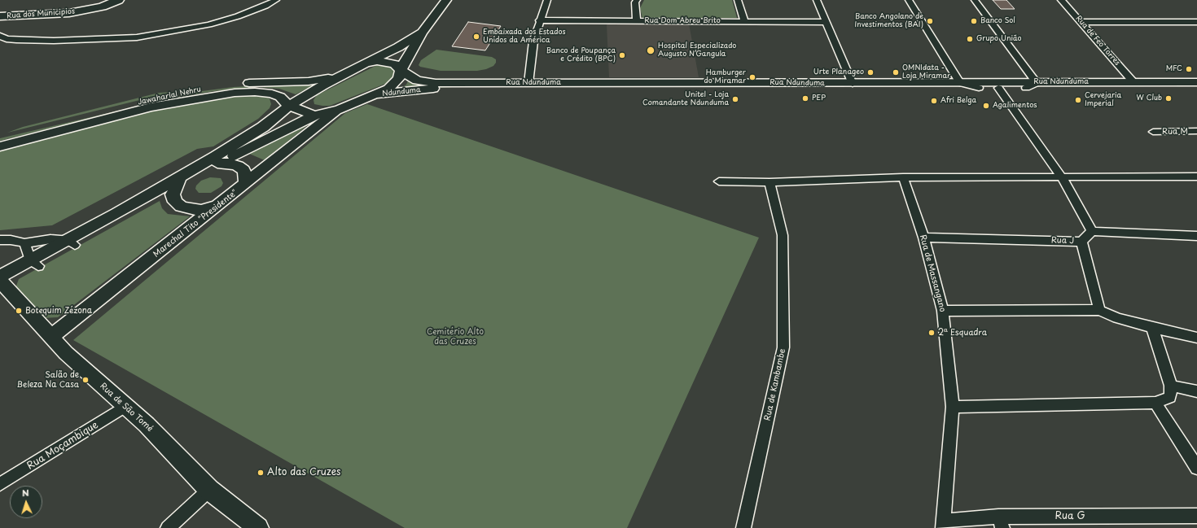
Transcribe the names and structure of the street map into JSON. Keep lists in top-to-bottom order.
{
  "streets": {
    "main road": [
      "Rua dos Municipios",
      "Rua Ndunduma",
      "Ndunduma",
      "Jawaharlal Nehru",
      "Marechal Tito \"Presidente\"",
      "Rua de São Tomé"
    ],
    "street": [
      "Rua Dom Abreu Brito",
      "Rua de Feo Torres",
      "Rua M",
      "Rua J",
      "Rua de Massangano",
      "Rua de Kambambe",
      "Rua Moçambique",
      "Rua G"
    ]
  },
  "crossings": [
    ["Rua de Feo Torres", "Rua Ndunduma"],
    ["Rua Ndunduma", "Ndunduma"],
    ["Marechal Tito \"Presidente\"", "Rua de São Tomé"],
    ["Rua J", "Rua de Massangano"],
    ["Rua de Massangano", "Rua G"],
    ["Rua de São Tomé", "Rua Moçambique"]
  ],
  "parks": ["Cemitério Alto das Cruzes"],
  "places": [
    "Banco Angolano de Investimentos (BAI)",
    "Banco Sol",
    "Embaixada dos Estados Unidos da América",
    "Grupo União",
    "Hospital Especializado Augusto N’Gangula",
    "Banco de Poupança e Crédito (BPC)",
    "MFC",
    "Urte Planageo",
    "OMNIdata - Loja Miramar",
    "Hamburger do Miramar",
    "PEP",
    "W Club",
    "Unitel - Loja Comandante Ndunduma",
    "Cervejaria Imperial",
    "Afri Belga",
    "Agalimentos",
    "Botequim Zézona",
    "2ª Esquadra",
    "Salão de Beleza Na Casa",
    "Alto das Cruzes"
  ],
  "north": "top"
}
